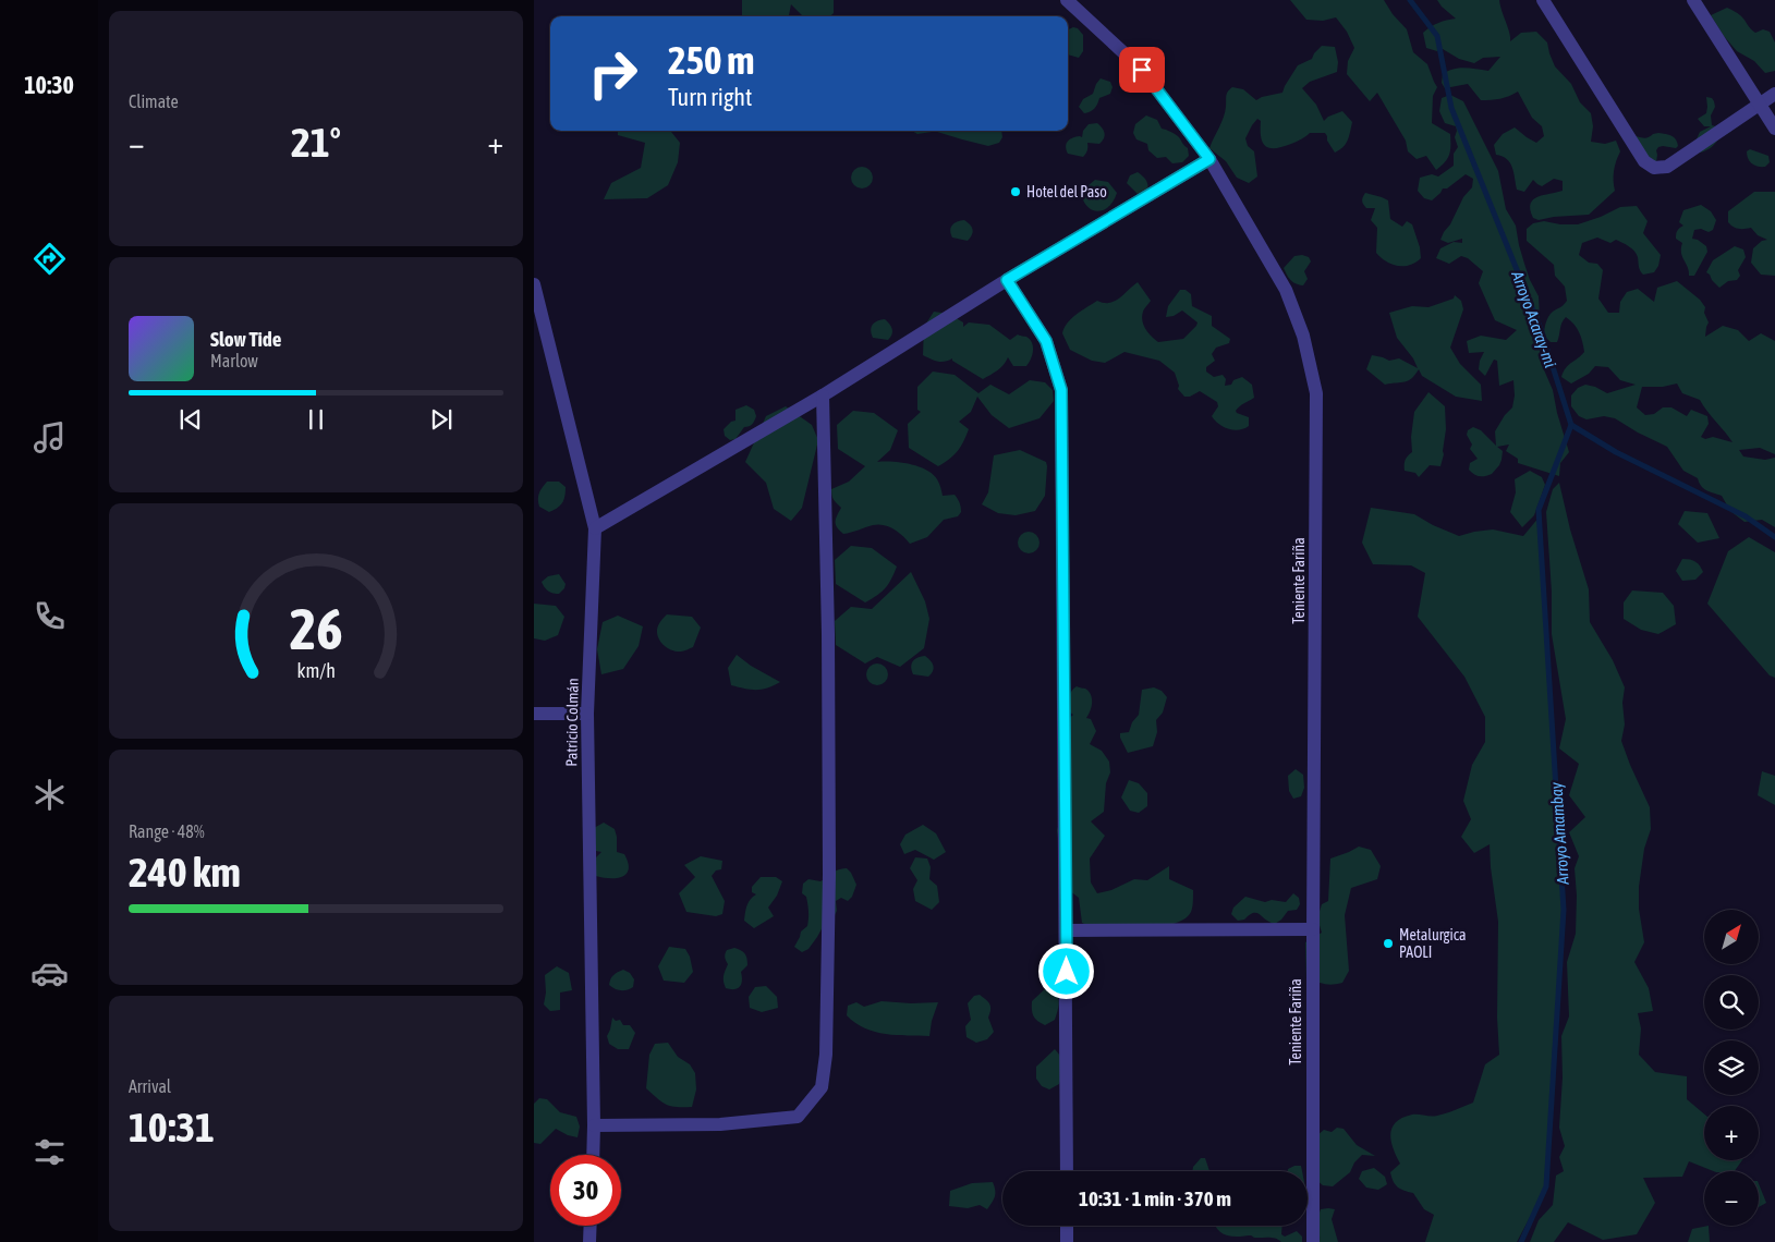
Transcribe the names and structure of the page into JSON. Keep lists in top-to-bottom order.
{
  "streets": {
    "street": ["Teniente Fariña", "Patricio Colmán"]
  },
  "water": ["Arroyo Acaray-mi", "Arroyo Amambay"],
  "places": ["Hotel del Paso", "Metalurgica PAOLI"],
  "north": "top right",
  "page": {
    "tabs": "10:30",
    "tile": [
      "Climate",
      ["Range · 48%", "240 km"],
      ["Arrival", "10:31"]
    ],
    "turn": ["250 m", "Turn right"],
    "heat": ["−", "21°", "+"],
    "song": ["Slow Tide", "Marlow"],
    "map_buttons": ["+", "−"],
    "limit": "30",
    "trip": "10:31 · 1 min · 370 m",
    "gauge": ["26", "km/h"]
  }
}
